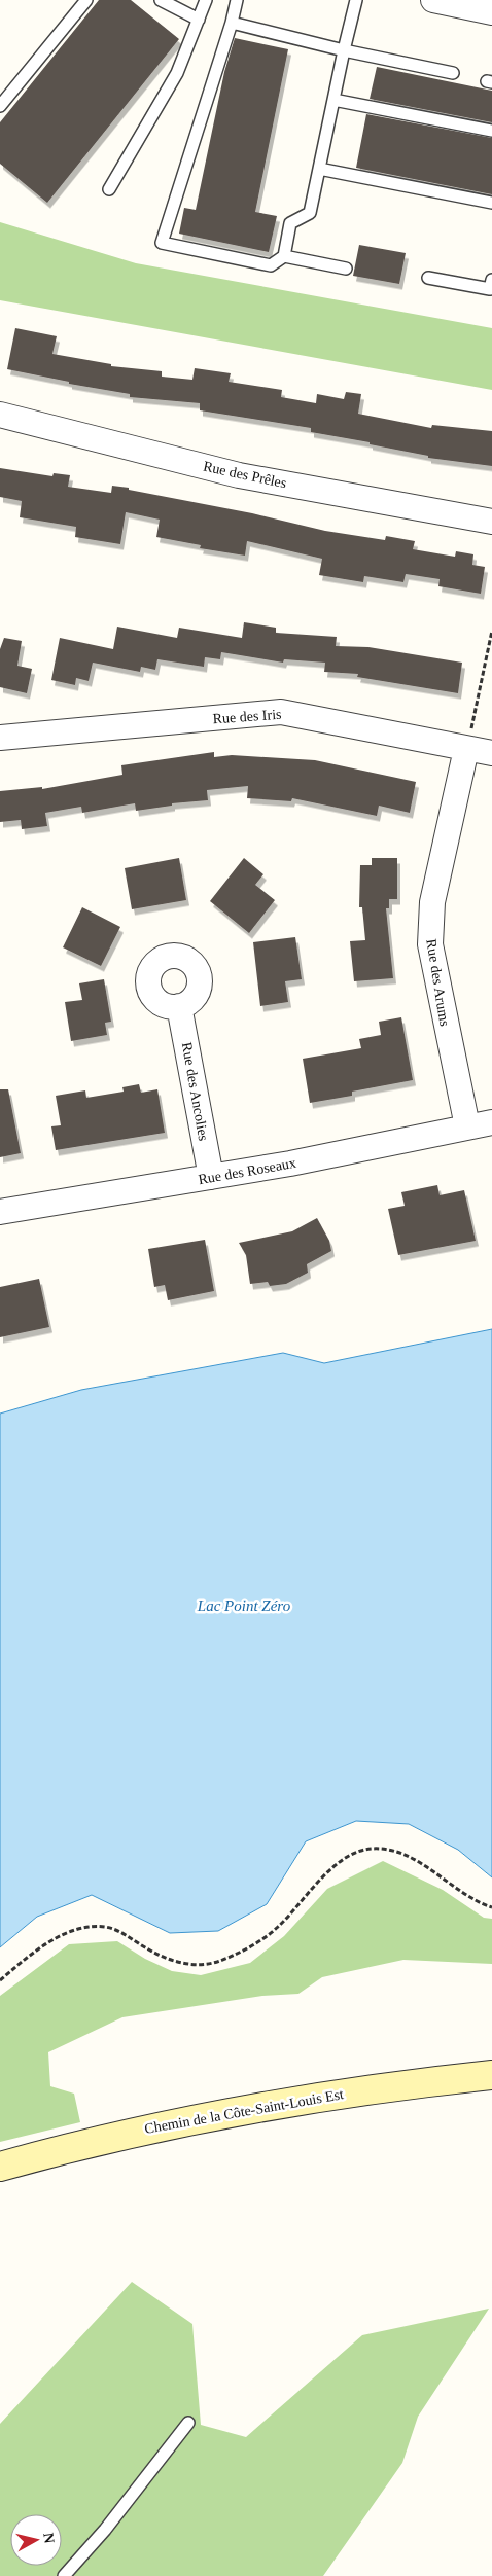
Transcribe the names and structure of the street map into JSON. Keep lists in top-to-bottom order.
{
  "streets": {
    "street": [
      "Rue des Prêles",
      "Rue des Iris",
      "Rue des Arums",
      "Rue des Ancolies",
      "Rue des Roseaux",
      "Chemin de la Côte-Saint-Louis Est"
    ]
  },
  "crossings": [
    ["Rue des Iris", "Rue des Arums"],
    ["Rue des Arums", "Rue des Roseaux"],
    ["Rue des Ancolies", "Rue des Roseaux"]
  ],
  "water": ["Lac Point Zéro"],
  "north": "right"
}
